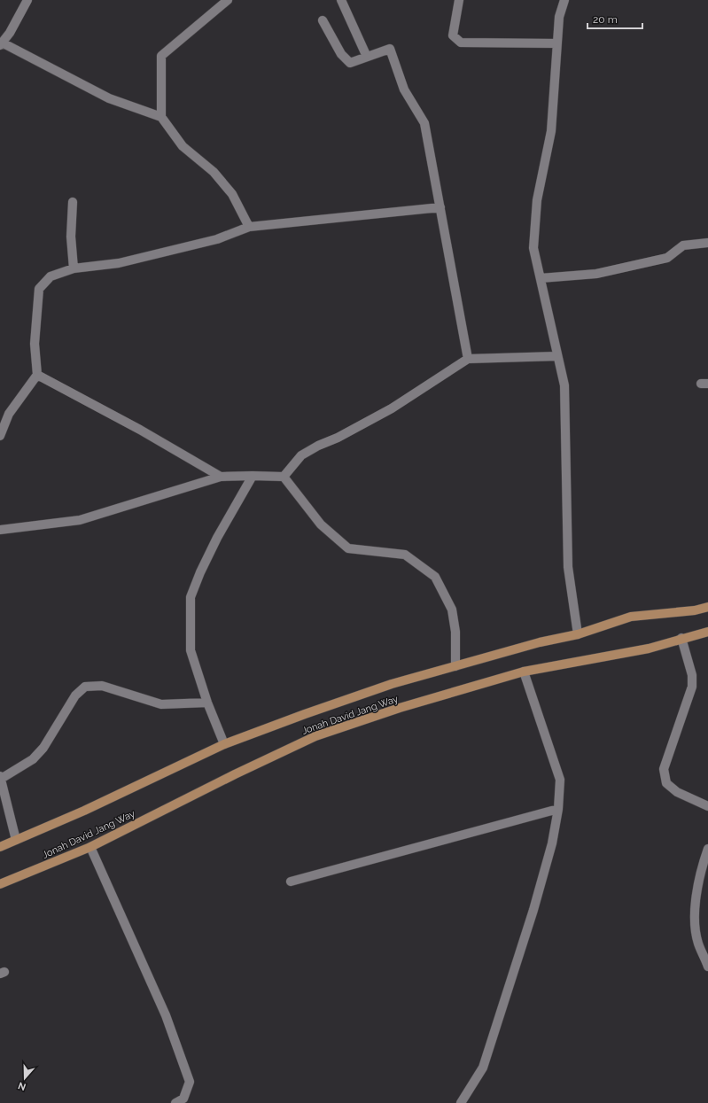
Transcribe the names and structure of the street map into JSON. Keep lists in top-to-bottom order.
{
  "streets": {
    "main road": ["Jonah David Jang Way"]
  },
  "scale_bar": "20 m",
  "north": "bottom"
}
